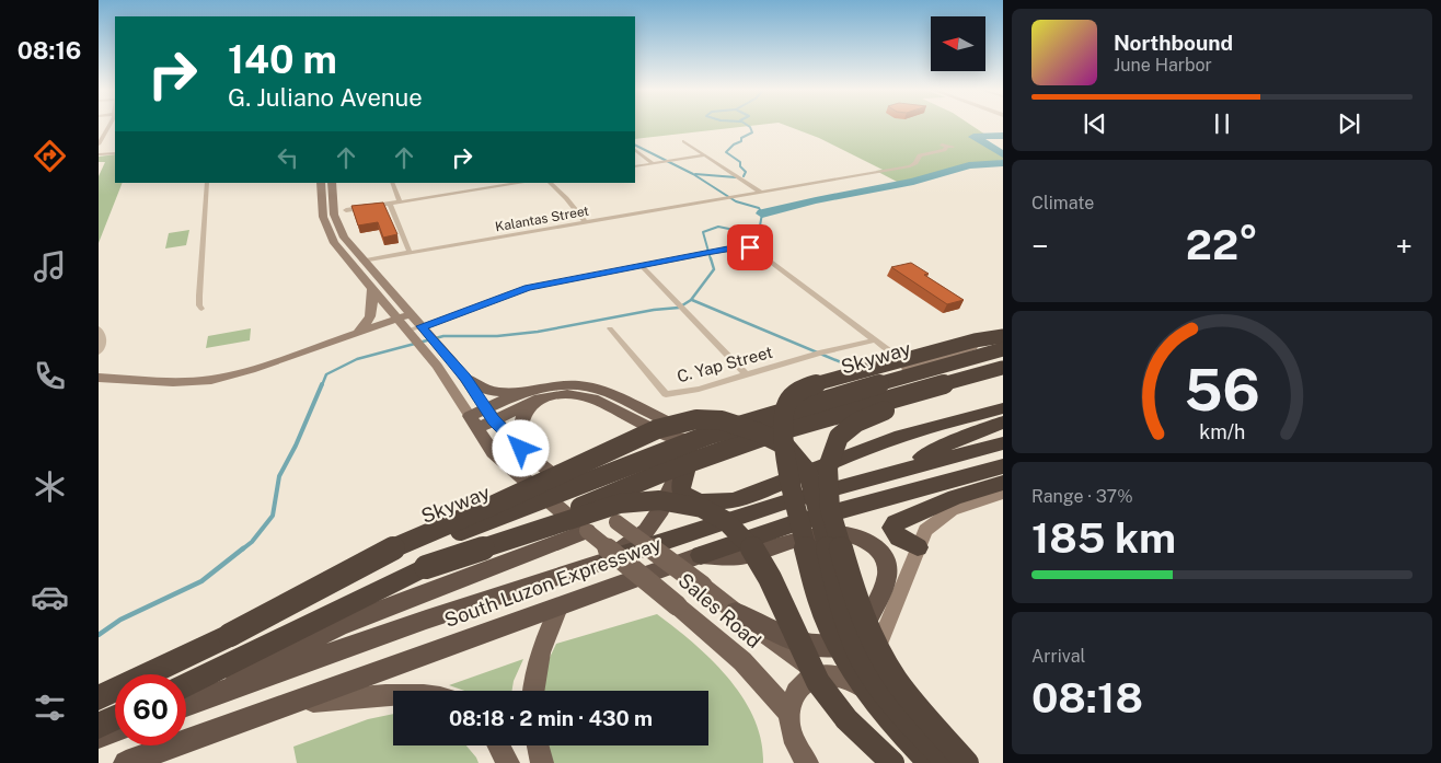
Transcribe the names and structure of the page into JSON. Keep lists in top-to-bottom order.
{
  "streets": {
    "highway": ["Skyway", "South Luzon Expressway"],
    "main road": ["Sales Road"],
    "street": ["Kalantas Street", "C. Yap Street"]
  },
  "north": "left",
  "page": {
    "tabs": "08:16",
    "turn": ["140 m", "G. Juliano Avenue"],
    "song": ["Northbound", "June Harbor"],
    "tile": [
      "Climate",
      ["Range · 37%", "185 km"],
      ["Arrival", "08:18"]
    ],
    "heat": ["−", "22°", "+"],
    "limit": "60",
    "trip": "08:18 · 2 min · 430 m",
    "gauge": ["56", "km/h"]
  }
}
